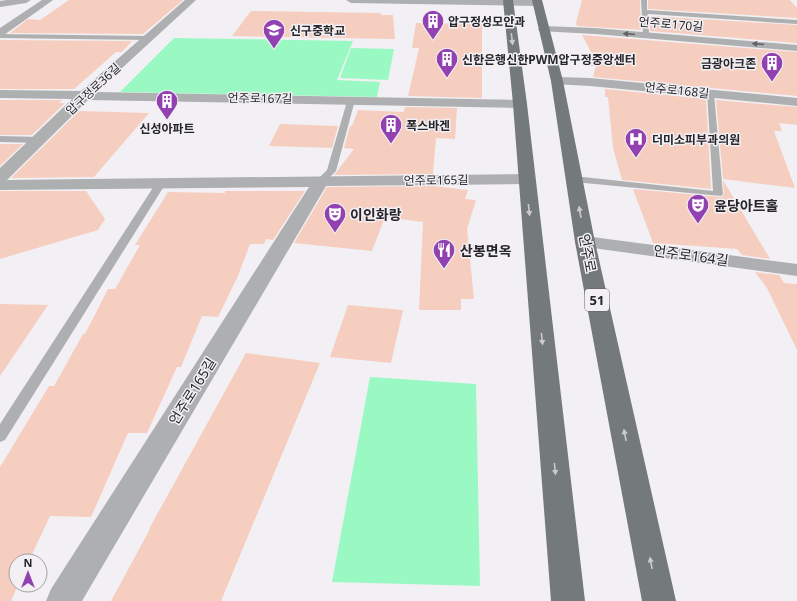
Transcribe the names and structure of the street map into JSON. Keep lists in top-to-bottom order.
{
  "streets": {
    "main road": ["언주로", "51"],
    "street": [
      "언주로170길",
      "압구정로36길",
      "언주로168길",
      "언주로167길",
      "언주로165길",
      "언주로164길"
    ]
  },
  "crossings": [
    ["언주로170길", "언주로"],
    ["압구정로36길", "언주로167길"],
    ["언주로168길", "언주로"],
    ["언주로", "언주로164길"]
  ],
  "one_way": ["언주로170길"],
  "places": {
    "building": [
      "압구정성모안과",
      "신한은행신한PWM압구정중앙센터",
      "금광아크존",
      "신성아파트",
      "폭스바겐"
    ],
    "school or university": ["신구중학교"],
    "hospital": ["더미소피부과의원"],
    "theatre": ["윤당아트홀", "이인화랑"],
    "restaurant": ["산봉면옥"]
  },
  "north": "top"
}
